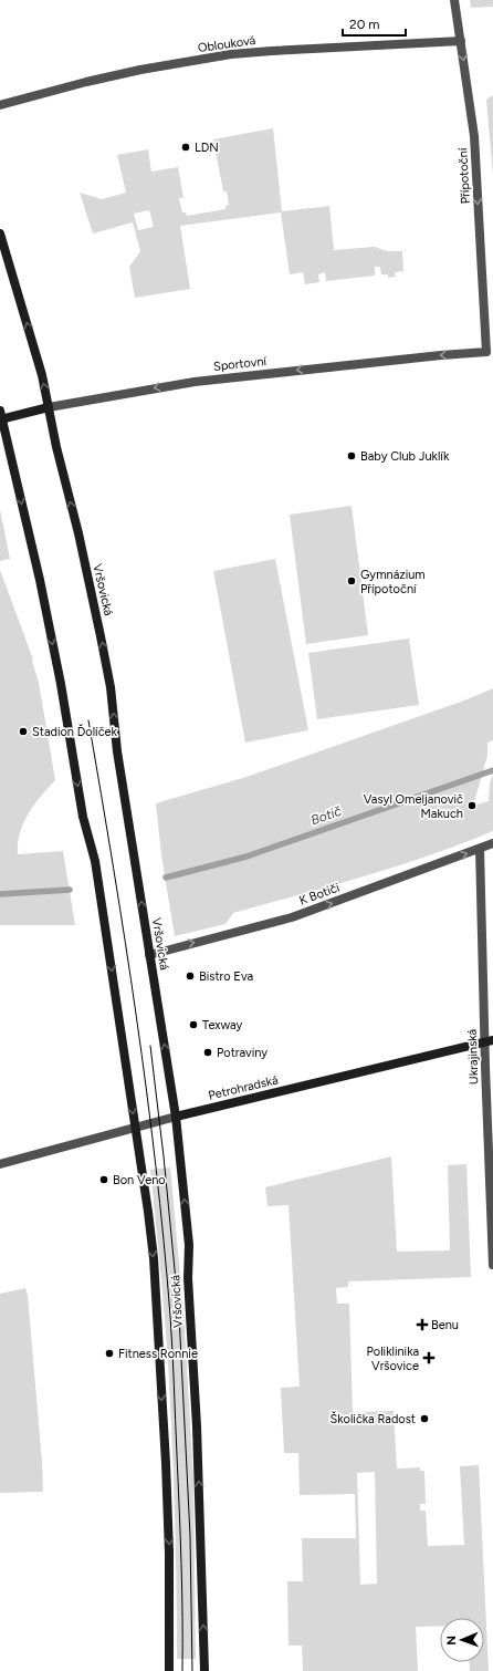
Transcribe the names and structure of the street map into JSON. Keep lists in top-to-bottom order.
{
  "streets": {
    "main road": ["Sportovní", "Vršovická", "Petrohradská"],
    "street": [
      "Oblouková",
      "Přípotoční",
      "K Botiči",
      "Ukrajinská"
    ]
  },
  "crossings": [
    ["Oblouková", "Přípotoční"],
    ["Přípotoční", "Sportovní"],
    ["Sportovní", "Vršovická"],
    ["Vršovická", "K Botiči"],
    ["Vršovická", "Petrohradská"],
    ["K Botiči", "Ukrajinská"],
    ["Ukrajinská", "Petrohradská"]
  ],
  "one_way": ["Přípotoční", "Sportovní", "K Botiči"],
  "water": ["Botič"],
  "places": {
    "other": [
      "LDN",
      "Baby Club Juklík",
      "Gymnázium Přípotoční",
      "Stadion Ďolíček",
      "Vasyl Omeljanovič Makuch",
      "Bistro Eva",
      "Texway",
      "Potraviny",
      "Bon Veno",
      "Fitness Ronnie",
      "Školička Radost"
    ],
    "health": ["Benu", "Poliklinika Vršovice"]
  },
  "scale_bar": "20 m",
  "north": "left"
}
